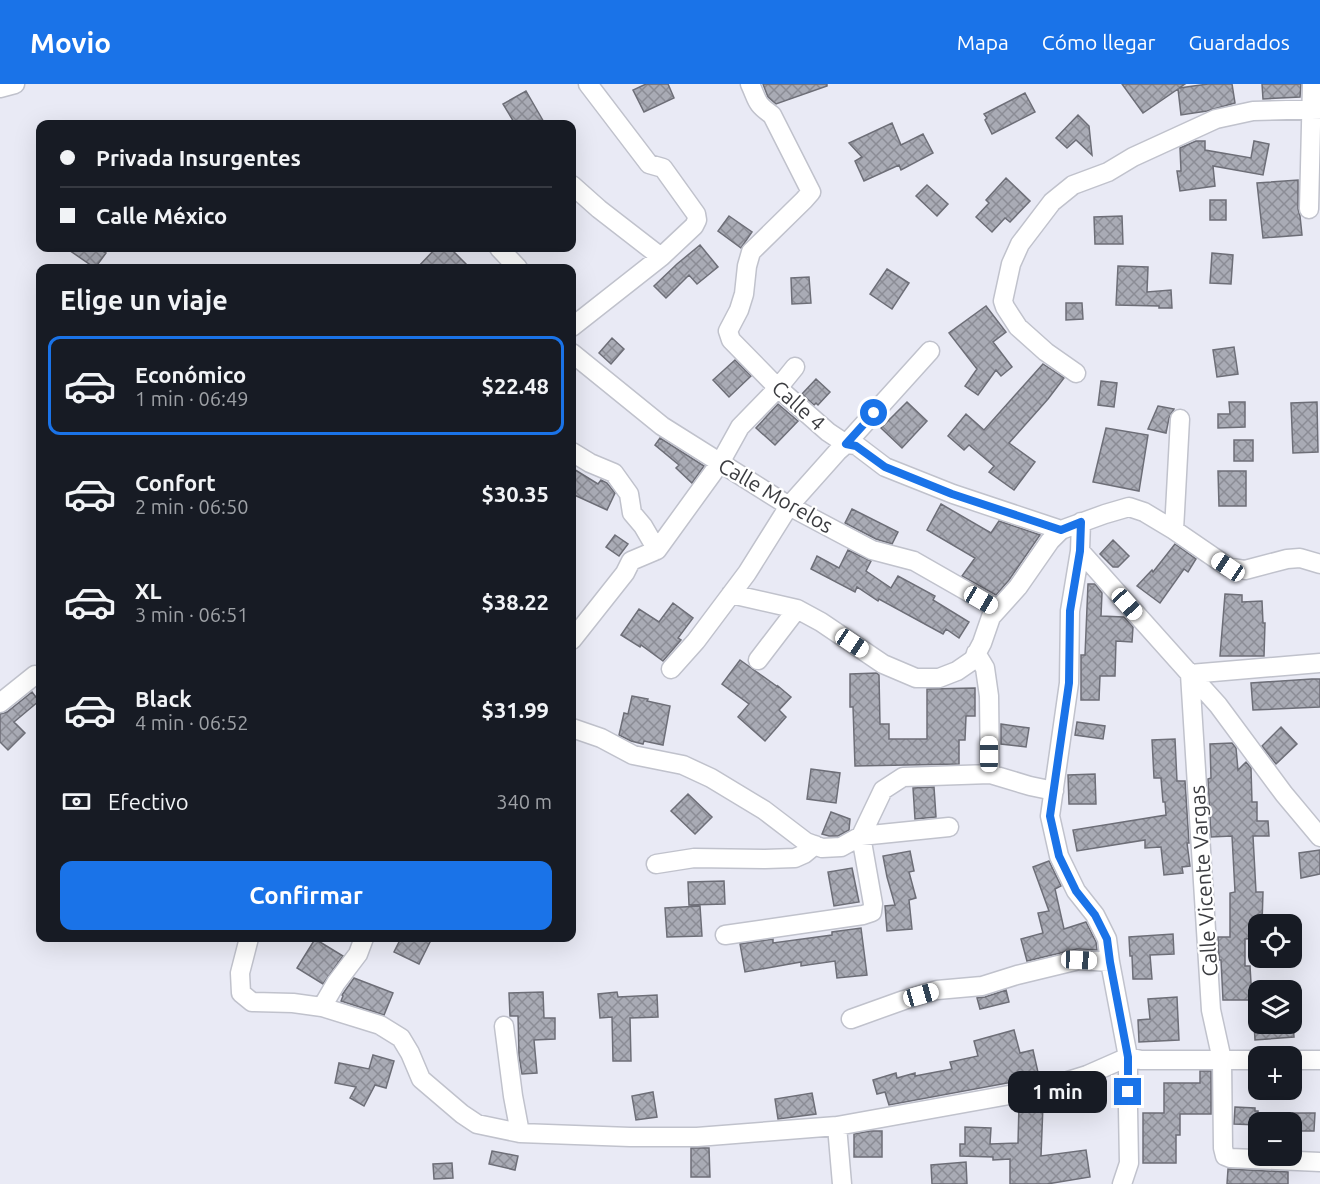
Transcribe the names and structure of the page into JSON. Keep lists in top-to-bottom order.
{
  "streets": {
    "street": ["Calle 4", "Calle Morelos", "Calle Vicente Vargas"]
  },
  "page": {
    "header": "Movio",
    "nav": ["Mapa", "Cómo llegar", "Guardados"],
    "banner": ["Privada Insurgentes", "Calle México"],
    "heading": "Elige un viaje",
    "list": [
      {
        "name": "Económico",
        "note": "1 min · 06:49",
        "value": "$22.48"
      },
      {
        "name": "Confort",
        "note": "2 min · 06:50",
        "value": "$30.35"
      },
      {
        "name": "XL",
        "note": "3 min · 06:51",
        "value": "$38.22"
      },
      {
        "name": "Black",
        "note": "4 min · 06:52",
        "value": "$31.99"
      }
    ],
    "pay": ["Efectivo", "340 m"],
    "buttons": "Confirmar",
    "map_buttons": ["+", "−"],
    "bubble": "1 min"
  }
}
